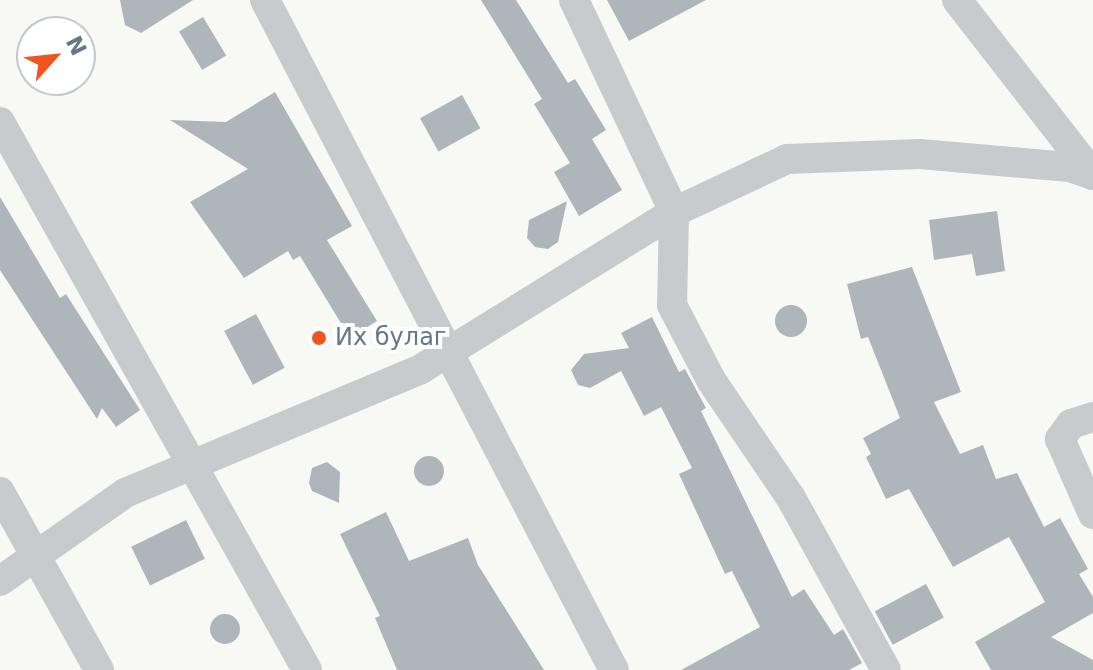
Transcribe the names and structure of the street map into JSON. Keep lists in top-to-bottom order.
{
  "places": ["Их булаг"],
  "north": "top right"
}
